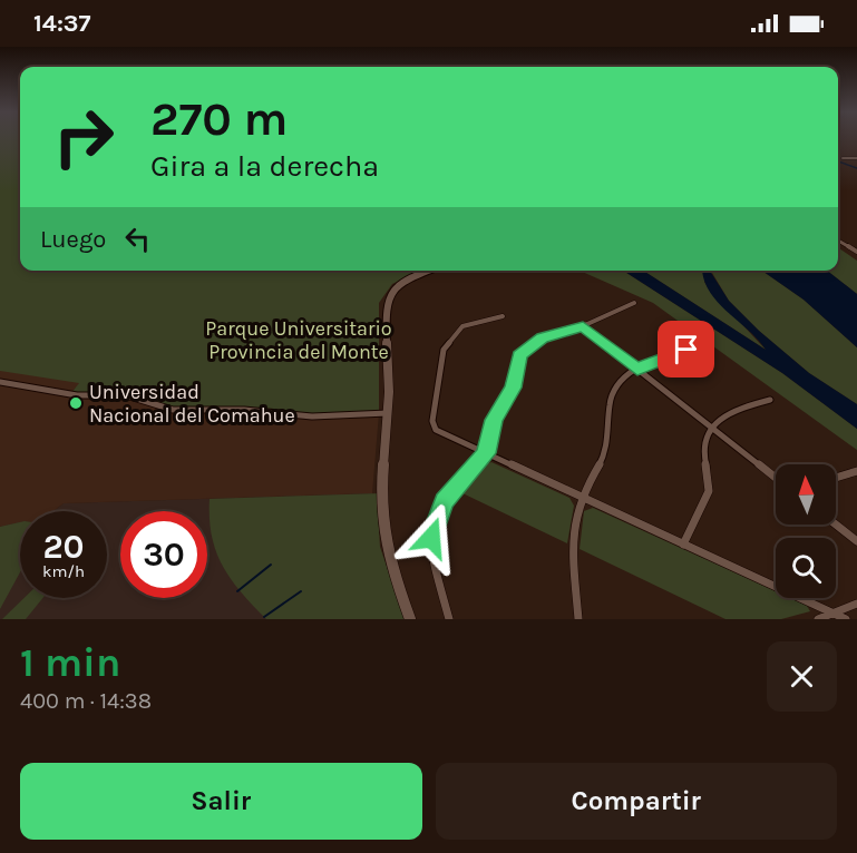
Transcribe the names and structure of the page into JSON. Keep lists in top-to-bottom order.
{
  "parks": ["Parque Universitario Provincia del Monte"],
  "places": ["Universidad Nacional del Comahue"],
  "north": "top",
  "page": {
    "status": "14:37",
    "turn": ["270 m", "Gira a la derecha"],
    "then": "Luego",
    "speed": "20 km/h",
    "limit": "30",
    "heading": ["1 min", "400 m · 14:38"],
    "buttons": ["Salir", "Compartir"]
  }
}
